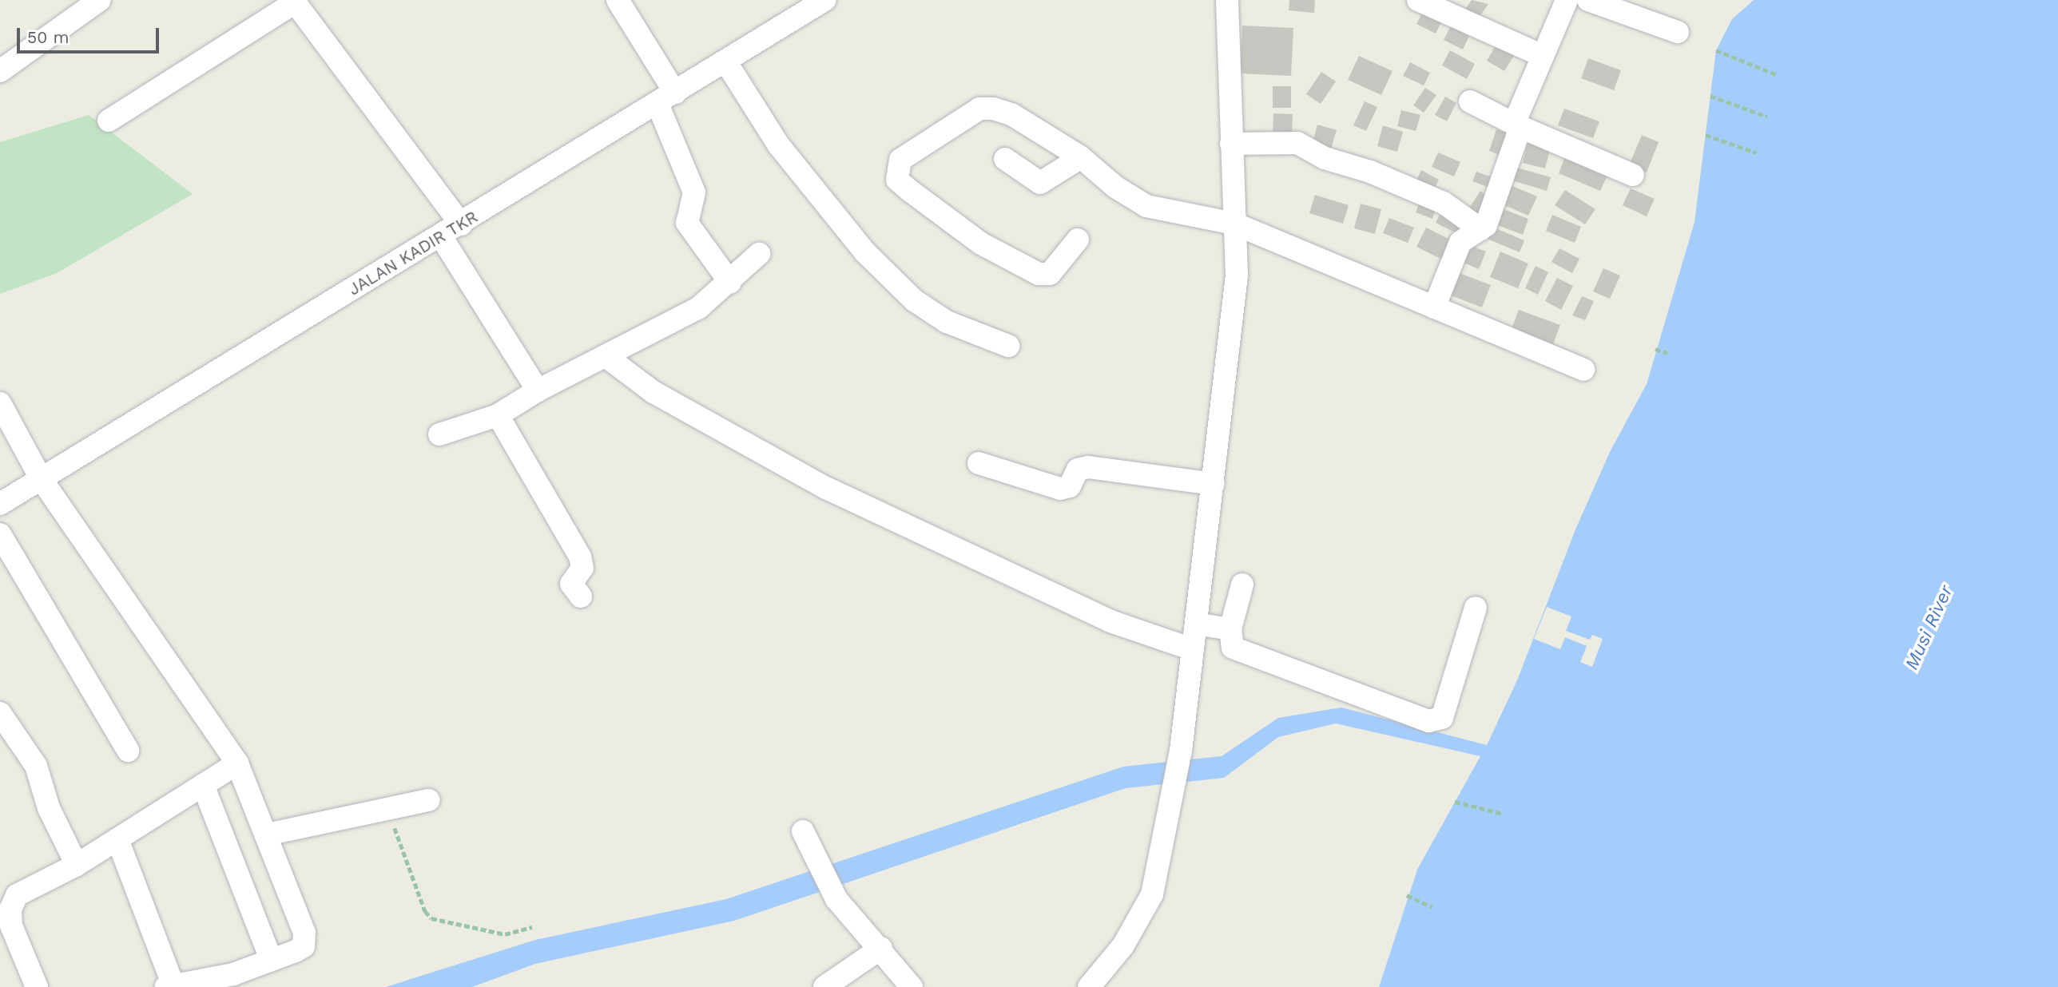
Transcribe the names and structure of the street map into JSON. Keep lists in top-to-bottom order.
{
  "streets": {
    "street": ["JALAN KADIR TKR"]
  },
  "water": ["Musi River"],
  "scale_bar": "50 m"
}
